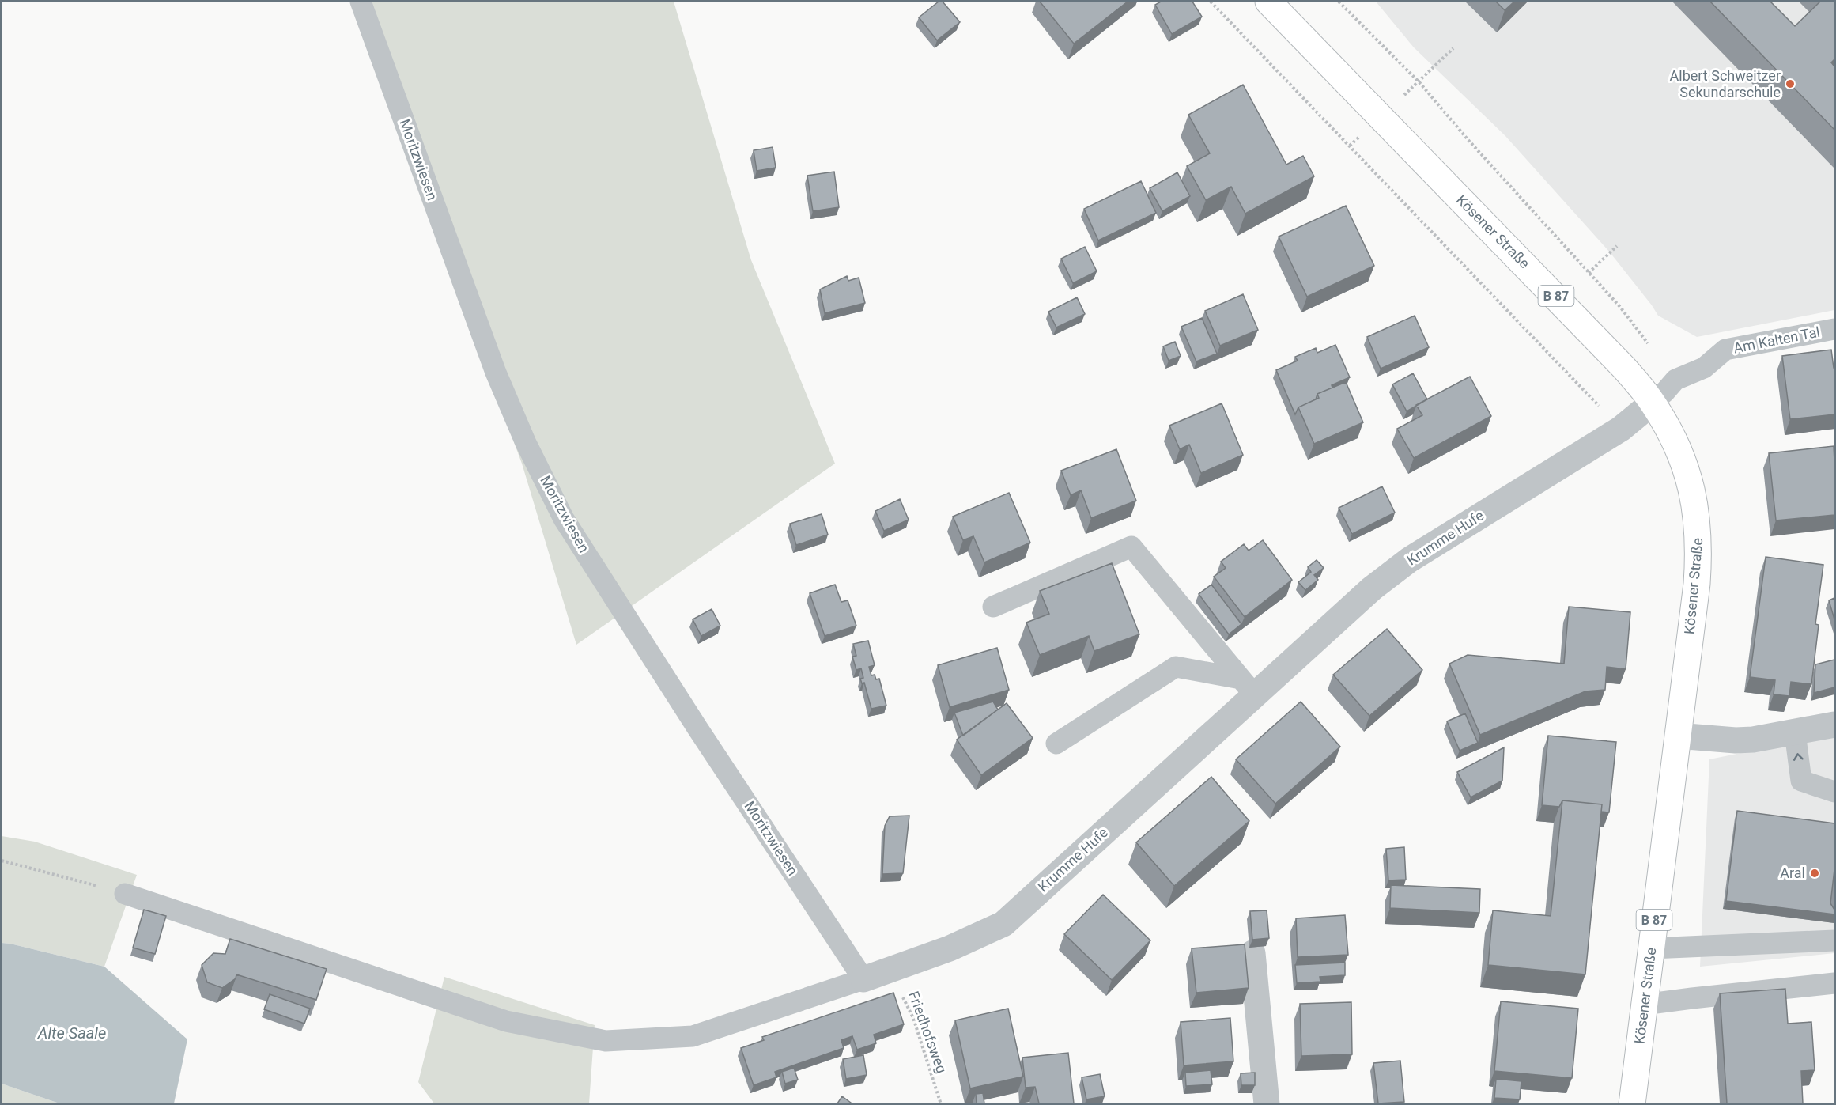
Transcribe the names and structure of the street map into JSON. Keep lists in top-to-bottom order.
{
  "streets": {
    "main road": ["Kösener Straße", "B 87"],
    "street": ["Krumme Hufe"],
    "lane": ["Moritzwiesen", "Am Kalten Tal"],
    "path": ["Friedhofsweg"]
  },
  "crossings": [
    ["Moritzwiesen", "Krumme Hufe"],
    ["Kösener Straße", "Am Kalten Tal"],
    ["Kösener Straße", "Krumme Hufe"],
    ["Am Kalten Tal", "Krumme Hufe"],
    ["Krumme Hufe", "Friedhofsweg"]
  ],
  "water": ["Alte Saale"],
  "places": ["Albert Schweitzer Sekundarschule", "Aral"]
}
